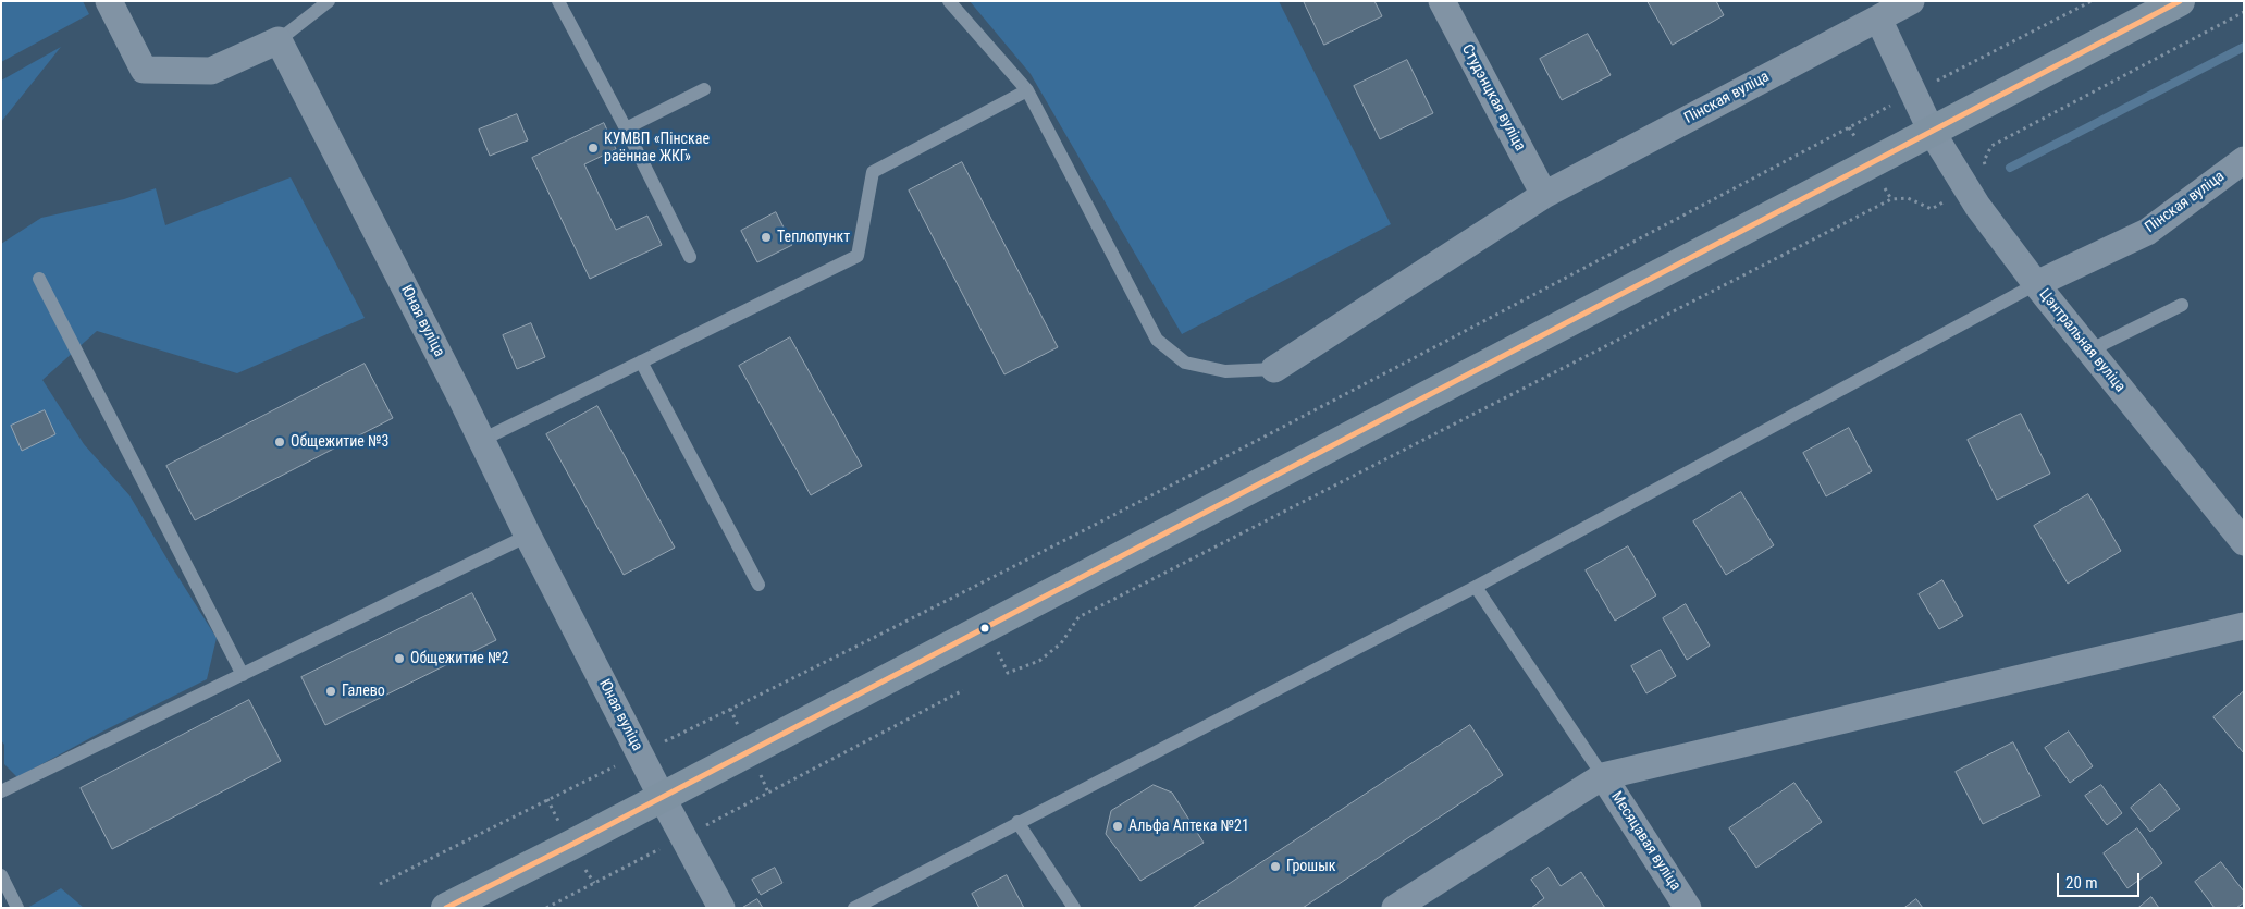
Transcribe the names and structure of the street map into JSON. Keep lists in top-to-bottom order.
{
  "streets": {
    "street": [
      "Студэнцкая вуліца",
      "Пінская вуліца",
      "Юная вуліца",
      "Цэнтральная вуліца",
      "Месяцавая вуліца"
    ]
  },
  "crossings": [
    ["Студэнцкая вуліца", "Пінская вуліца"],
    ["Пінская вуліца", "Цэнтральная вуліца"]
  ],
  "places": [
    "КУМВП «Пінскае раённае ЖКГ»",
    "Теплопункт",
    "Общежитие №3",
    "Общежитие №2",
    "Галево",
    "Альфа Аптека №21",
    "Грошык"
  ],
  "scale_bar": "20 m"
}
